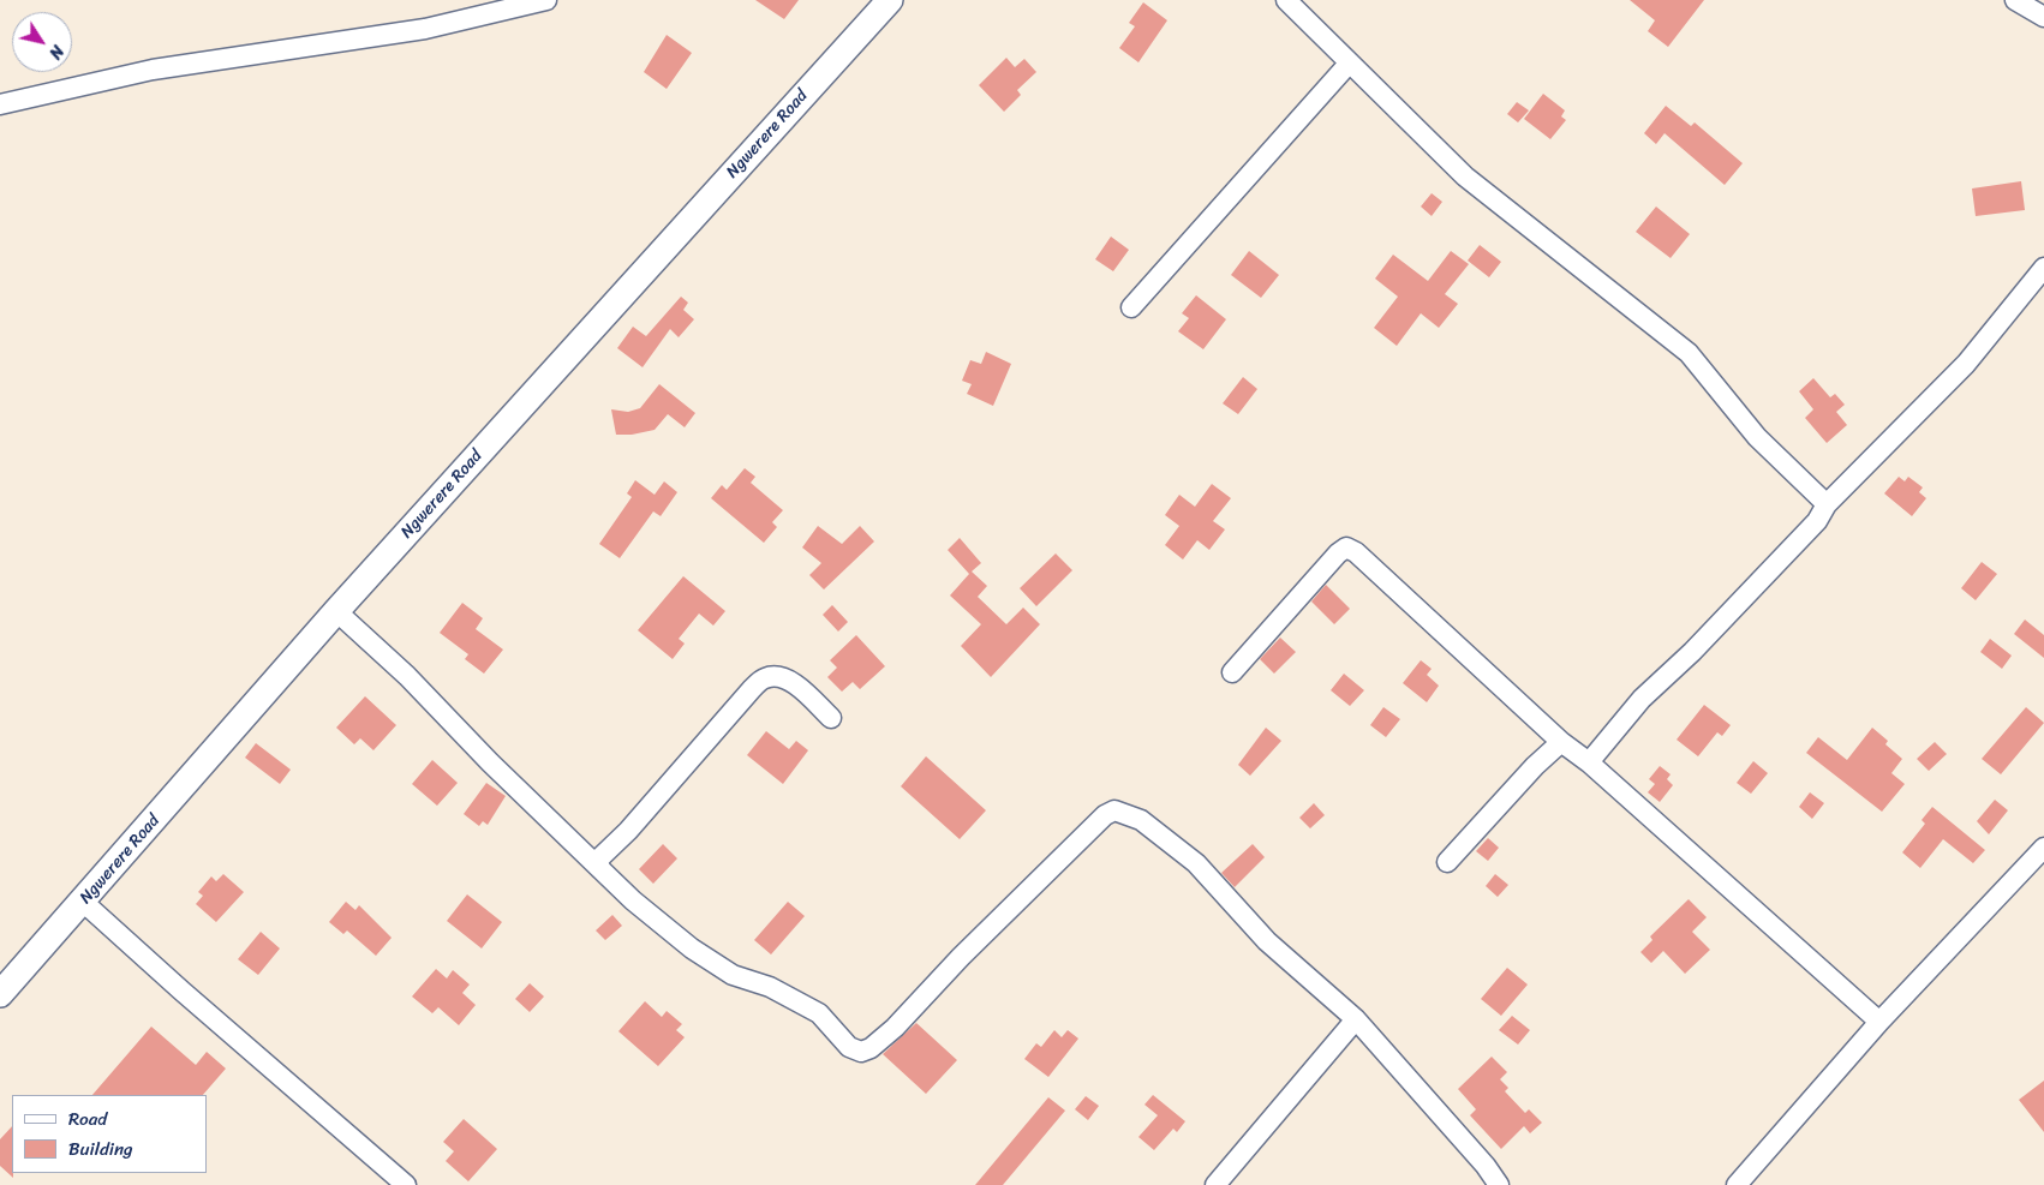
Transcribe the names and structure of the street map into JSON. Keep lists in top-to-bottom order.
{
  "streets": {
    "main road": ["Ngwerere Road"]
  },
  "legend": ["Road", "Building"],
  "north": "bottom right"
}
